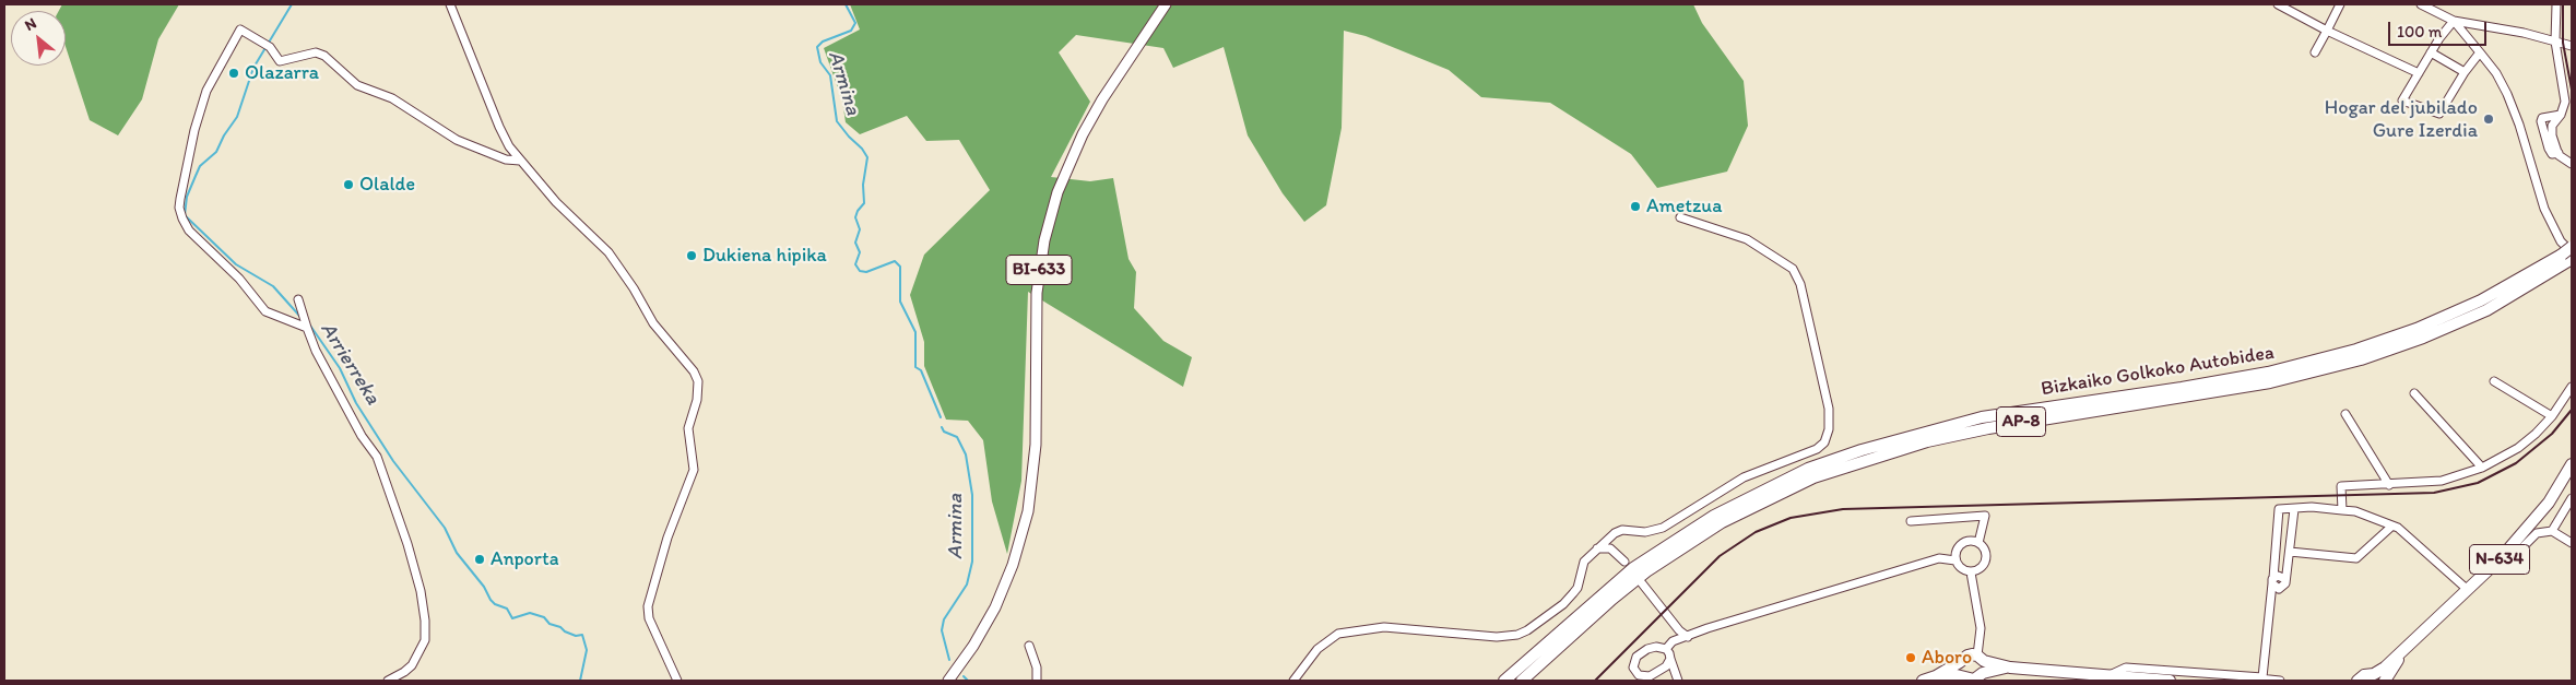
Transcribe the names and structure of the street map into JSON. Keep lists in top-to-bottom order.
{
  "streets": {
    "highway": ["Bizkaiko Golkoko Autobidea", "AP-8", "N-634"],
    "main road": ["BI-633"]
  },
  "water": ["Armina", "Arrierreka"],
  "places": [
    "Olazarra",
    "Hogar del jubilado Gure Izerdia",
    "Olalde",
    "Ametzua",
    "Dukiena hipika",
    "Anporta",
    "Aboro"
  ],
  "scale_bar": "100 m",
  "north": "top left"
}
